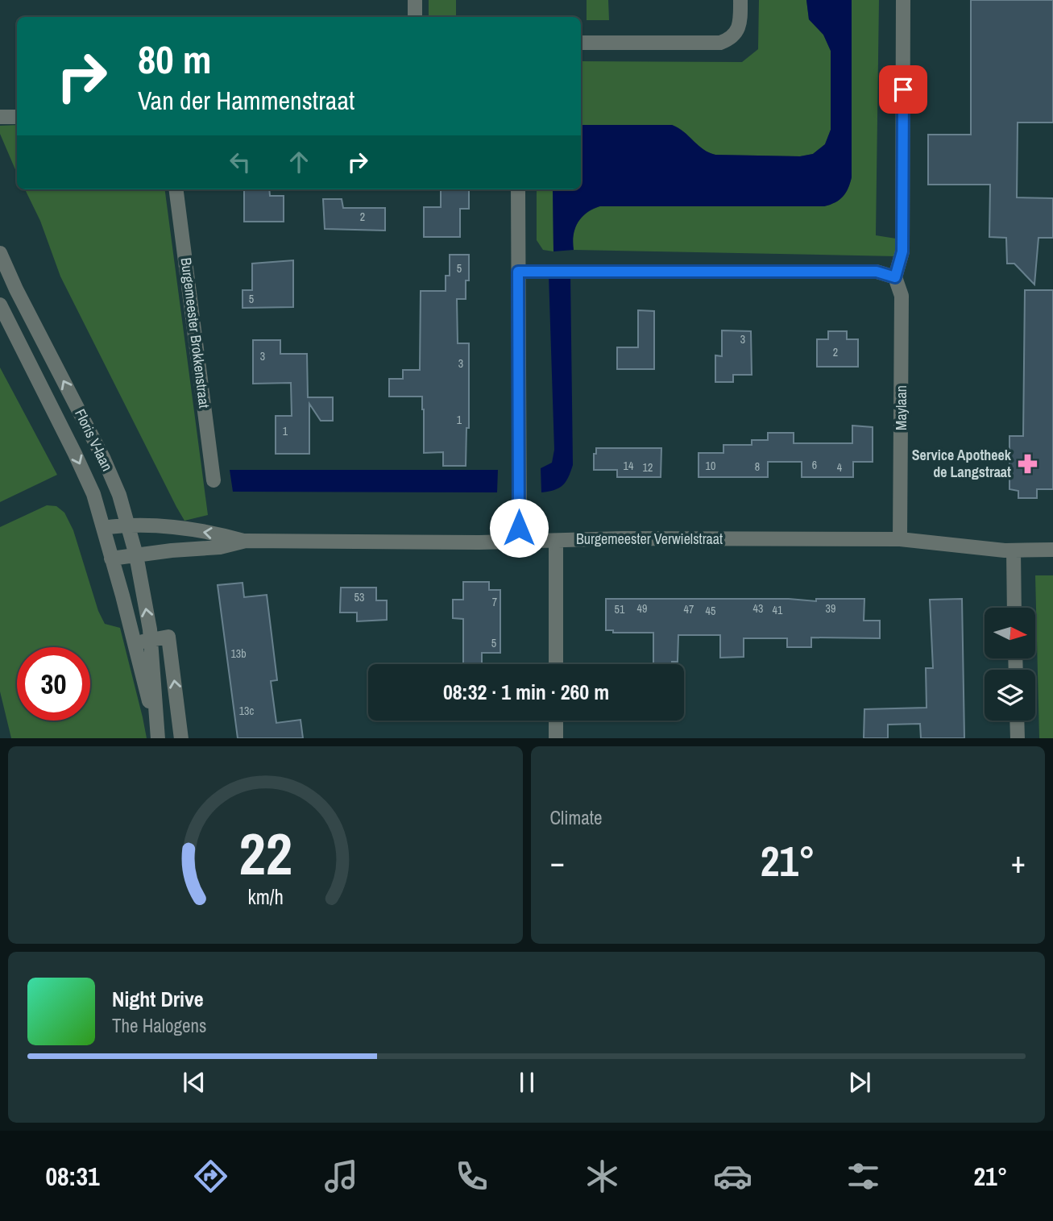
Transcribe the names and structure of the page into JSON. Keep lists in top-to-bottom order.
{
  "streets": {
    "street": [
      "Burgemeester Brokkenstraat",
      "Maylaan",
      "Floris V-laan",
      "Burgemeester Verwielstraat"
    ]
  },
  "crossings": [
    ["Maylaan", "Burgemeester Verwielstraat"],
    ["Floris V-laan", "Burgemeester Verwielstraat"]
  ],
  "places": {
    "pharmacy": ["Service Apotheek de Langstraat"]
  },
  "house_numbers": [
    "2",
    "5",
    "5",
    "3",
    "2",
    "3",
    "3",
    "1",
    "1",
    "6",
    "14",
    "10",
    "8",
    "12",
    "4",
    "53",
    "7",
    "49",
    "43",
    "39",
    "51",
    "47",
    "41",
    "45",
    "5",
    "13b",
    "13c"
  ],
  "north": "right",
  "page": {
    "turn": ["80 m", "Van der Hammenstraat"],
    "limit": "30",
    "trip": "08:32 · 1 min · 260 m",
    "tile": "Climate",
    "heat": ["−", "21°", "+"],
    "song": ["Night Drive", "The Halogens"],
    "tabs": ["08:31", "21°"],
    "gauge": ["22", "km/h"]
  }
}
